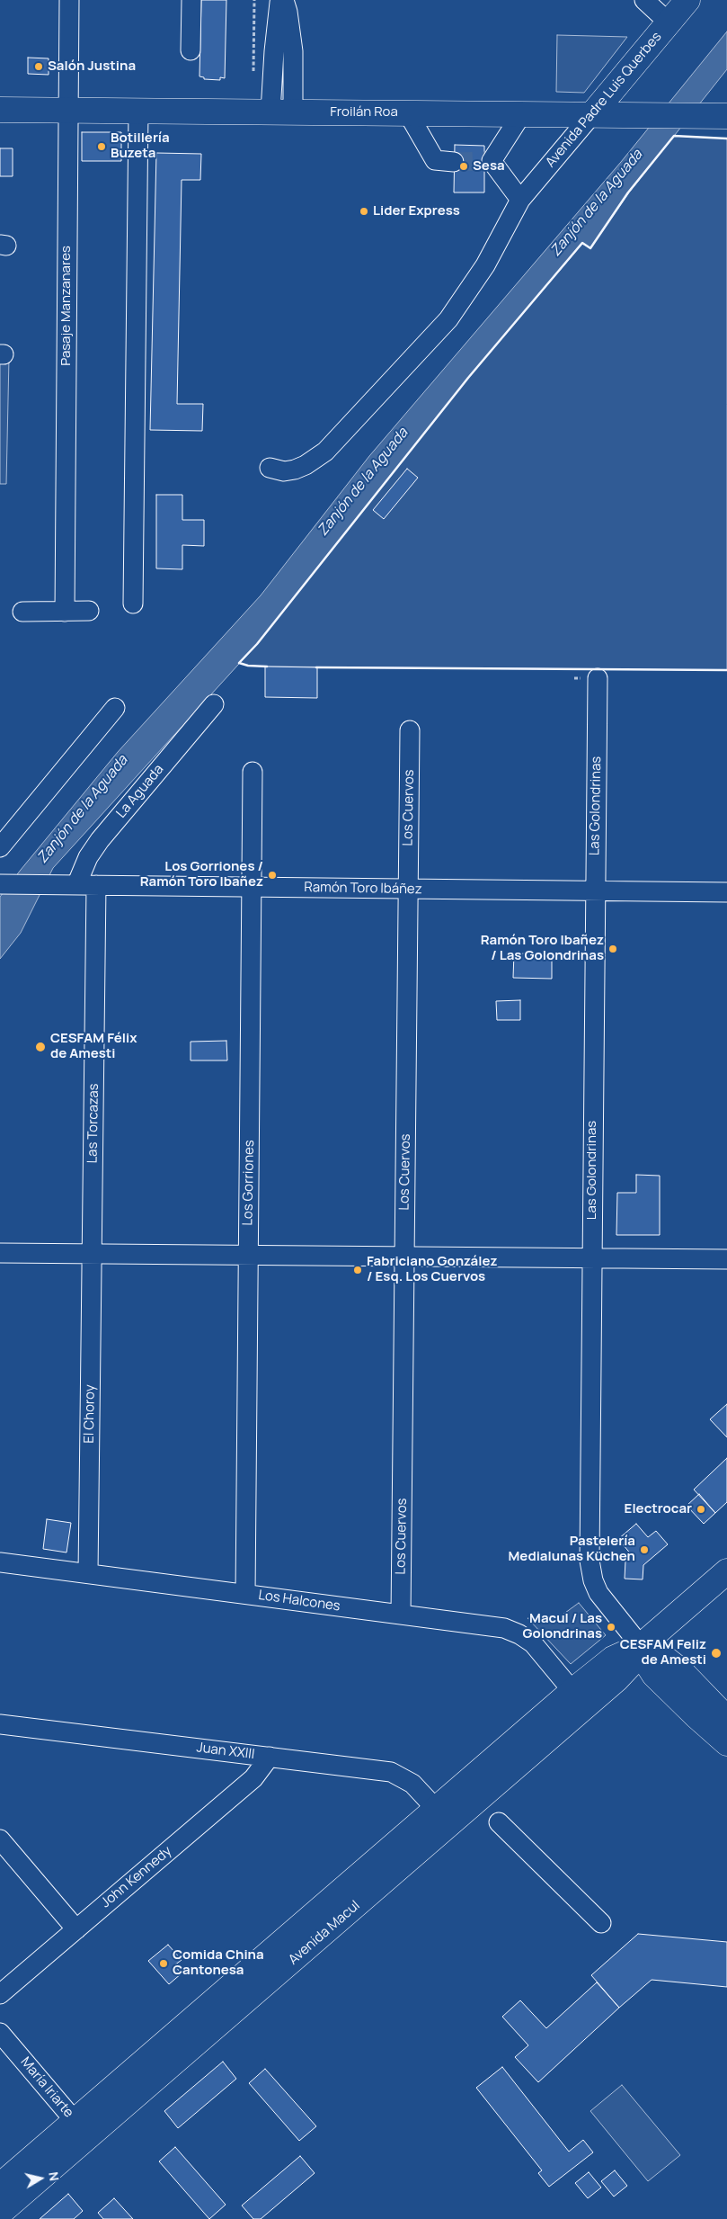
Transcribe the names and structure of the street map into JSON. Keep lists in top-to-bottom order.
{
  "streets": {
    "main road": ["Avenida Padre Luis Querbes", "Froilán Roa", "Avenida Macul"],
    "street": [
      "Pasaje Manzanares",
      "La Aguada",
      "Las Golondrinas",
      "Los Cuervos",
      "Ramón Toro Ibáñez",
      "Las Torcazas",
      "Los Gorriones",
      "El Choroy",
      "Los Halcones",
      "Juan XXIII",
      "John Kennedy",
      "María Iriarte"
    ]
  },
  "crossings": [
    ["Avenida Padre Luis Querbes", "Froilán Roa"],
    ["Froilán Roa", "Pasaje Manzanares"],
    ["La Aguada", "Ramón Toro Ibáñez"],
    ["Las Golondrinas", "Ramón Toro Ibáñez"],
    ["Las Golondrinas", "Avenida Macul"],
    ["Los Cuervos", "Ramón Toro Ibáñez"],
    ["Los Cuervos", "Los Halcones"],
    ["Ramón Toro Ibáñez", "Las Torcazas"],
    ["Ramón Toro Ibáñez", "Los Gorriones"],
    ["Las Torcazas", "El Choroy"],
    ["Los Gorriones", "Los Halcones"],
    ["El Choroy", "Los Halcones"],
    ["Los Halcones", "Avenida Macul"],
    ["Juan XXIII", "John Kennedy"],
    ["Juan XXIII", "Avenida Macul"],
    ["Avenida Macul", "María Iriarte"]
  ],
  "water": ["Zanjón de la Aguada"],
  "places": [
    "Salón Justina",
    "Botillería Buzeta",
    "Sesa",
    "Lider Express",
    "Los Gorriones / Ramón Toro Ibañez",
    "Ramón Toro Ibañez / Las Golondrinas",
    "CESFAM Félix de Amesti",
    "Fabriciano González / Esq. Los Cuervos",
    "Electrocar",
    "Pastelería Medialunas Küchen",
    "Macul / Las Golondrinas",
    "CESFAM Feliz de Amesti",
    "Comida China Cantonesa"
  ],
  "north": "right"
}
